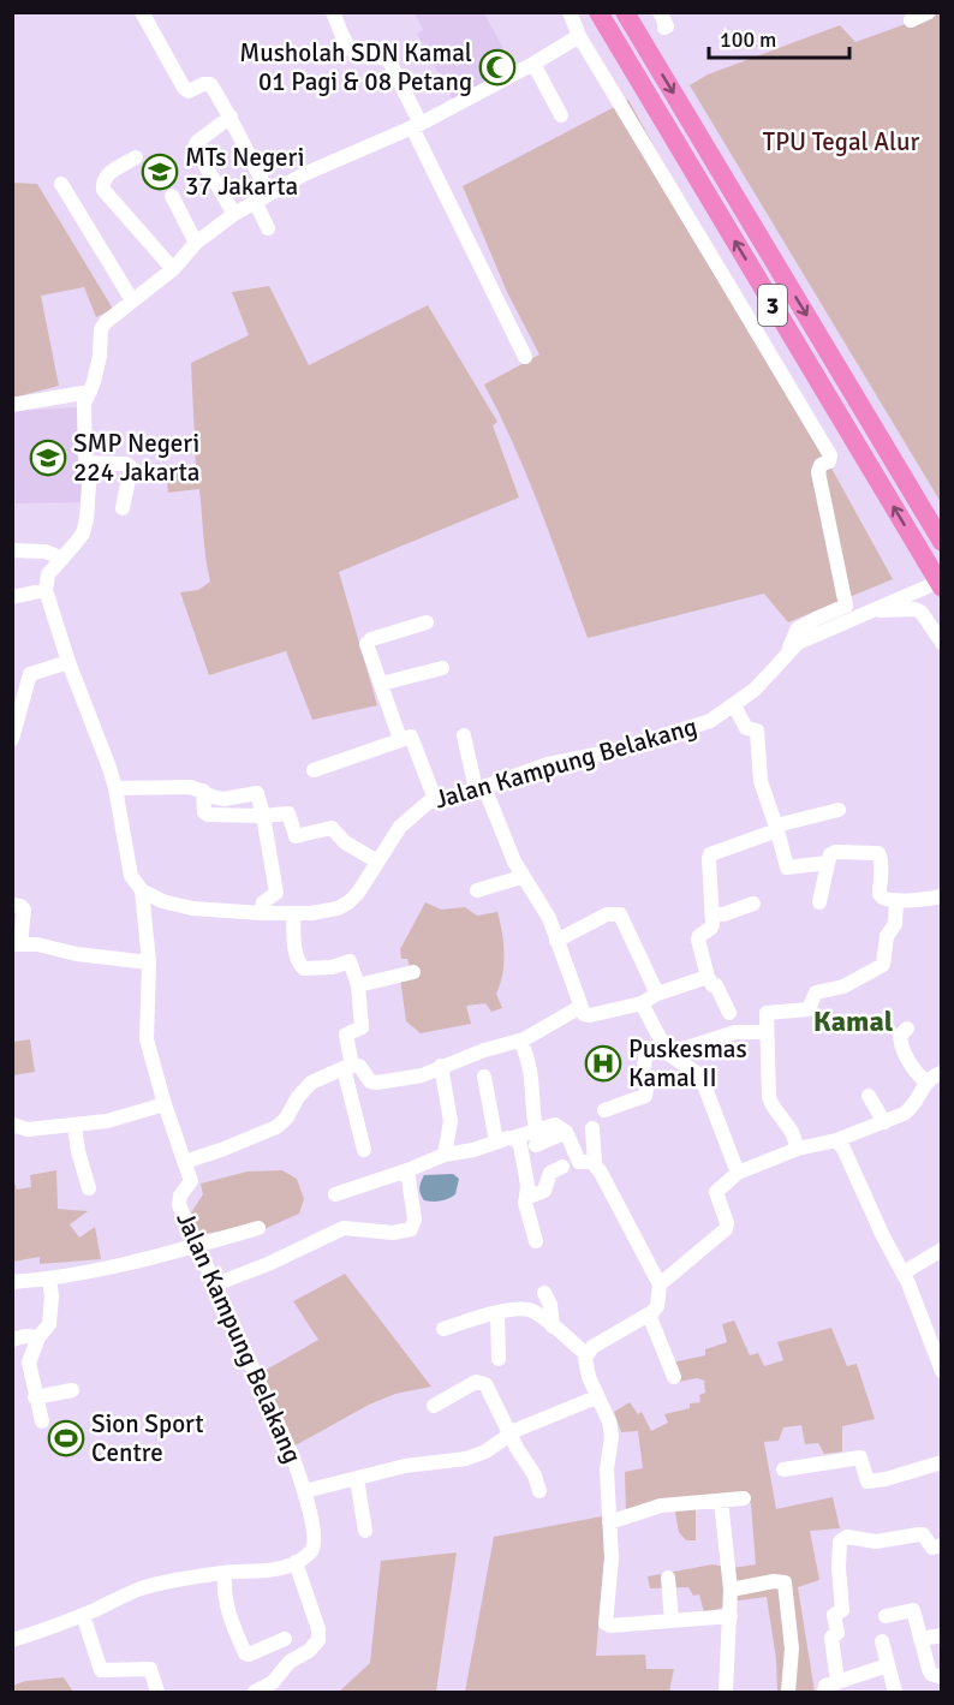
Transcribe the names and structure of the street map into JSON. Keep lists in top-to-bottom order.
{
  "streets": {
    "highway": ["3"],
    "street": ["Jalan Kampung Belakang"]
  },
  "districts": ["Kamal"],
  "parks": ["TPU Tegal Alur"],
  "places": {
    "mosque": ["Musholah SDN Kamal 01 Pagi & 08 Petang"],
    "school or university": ["MTs Negeri 37 Jakarta", "SMP Negeri 224 Jakarta"],
    "hospital": ["Puskesmas Kamal II"],
    "sports": ["Sion Sport Centre"]
  },
  "scale_bar": "100 m"
}
